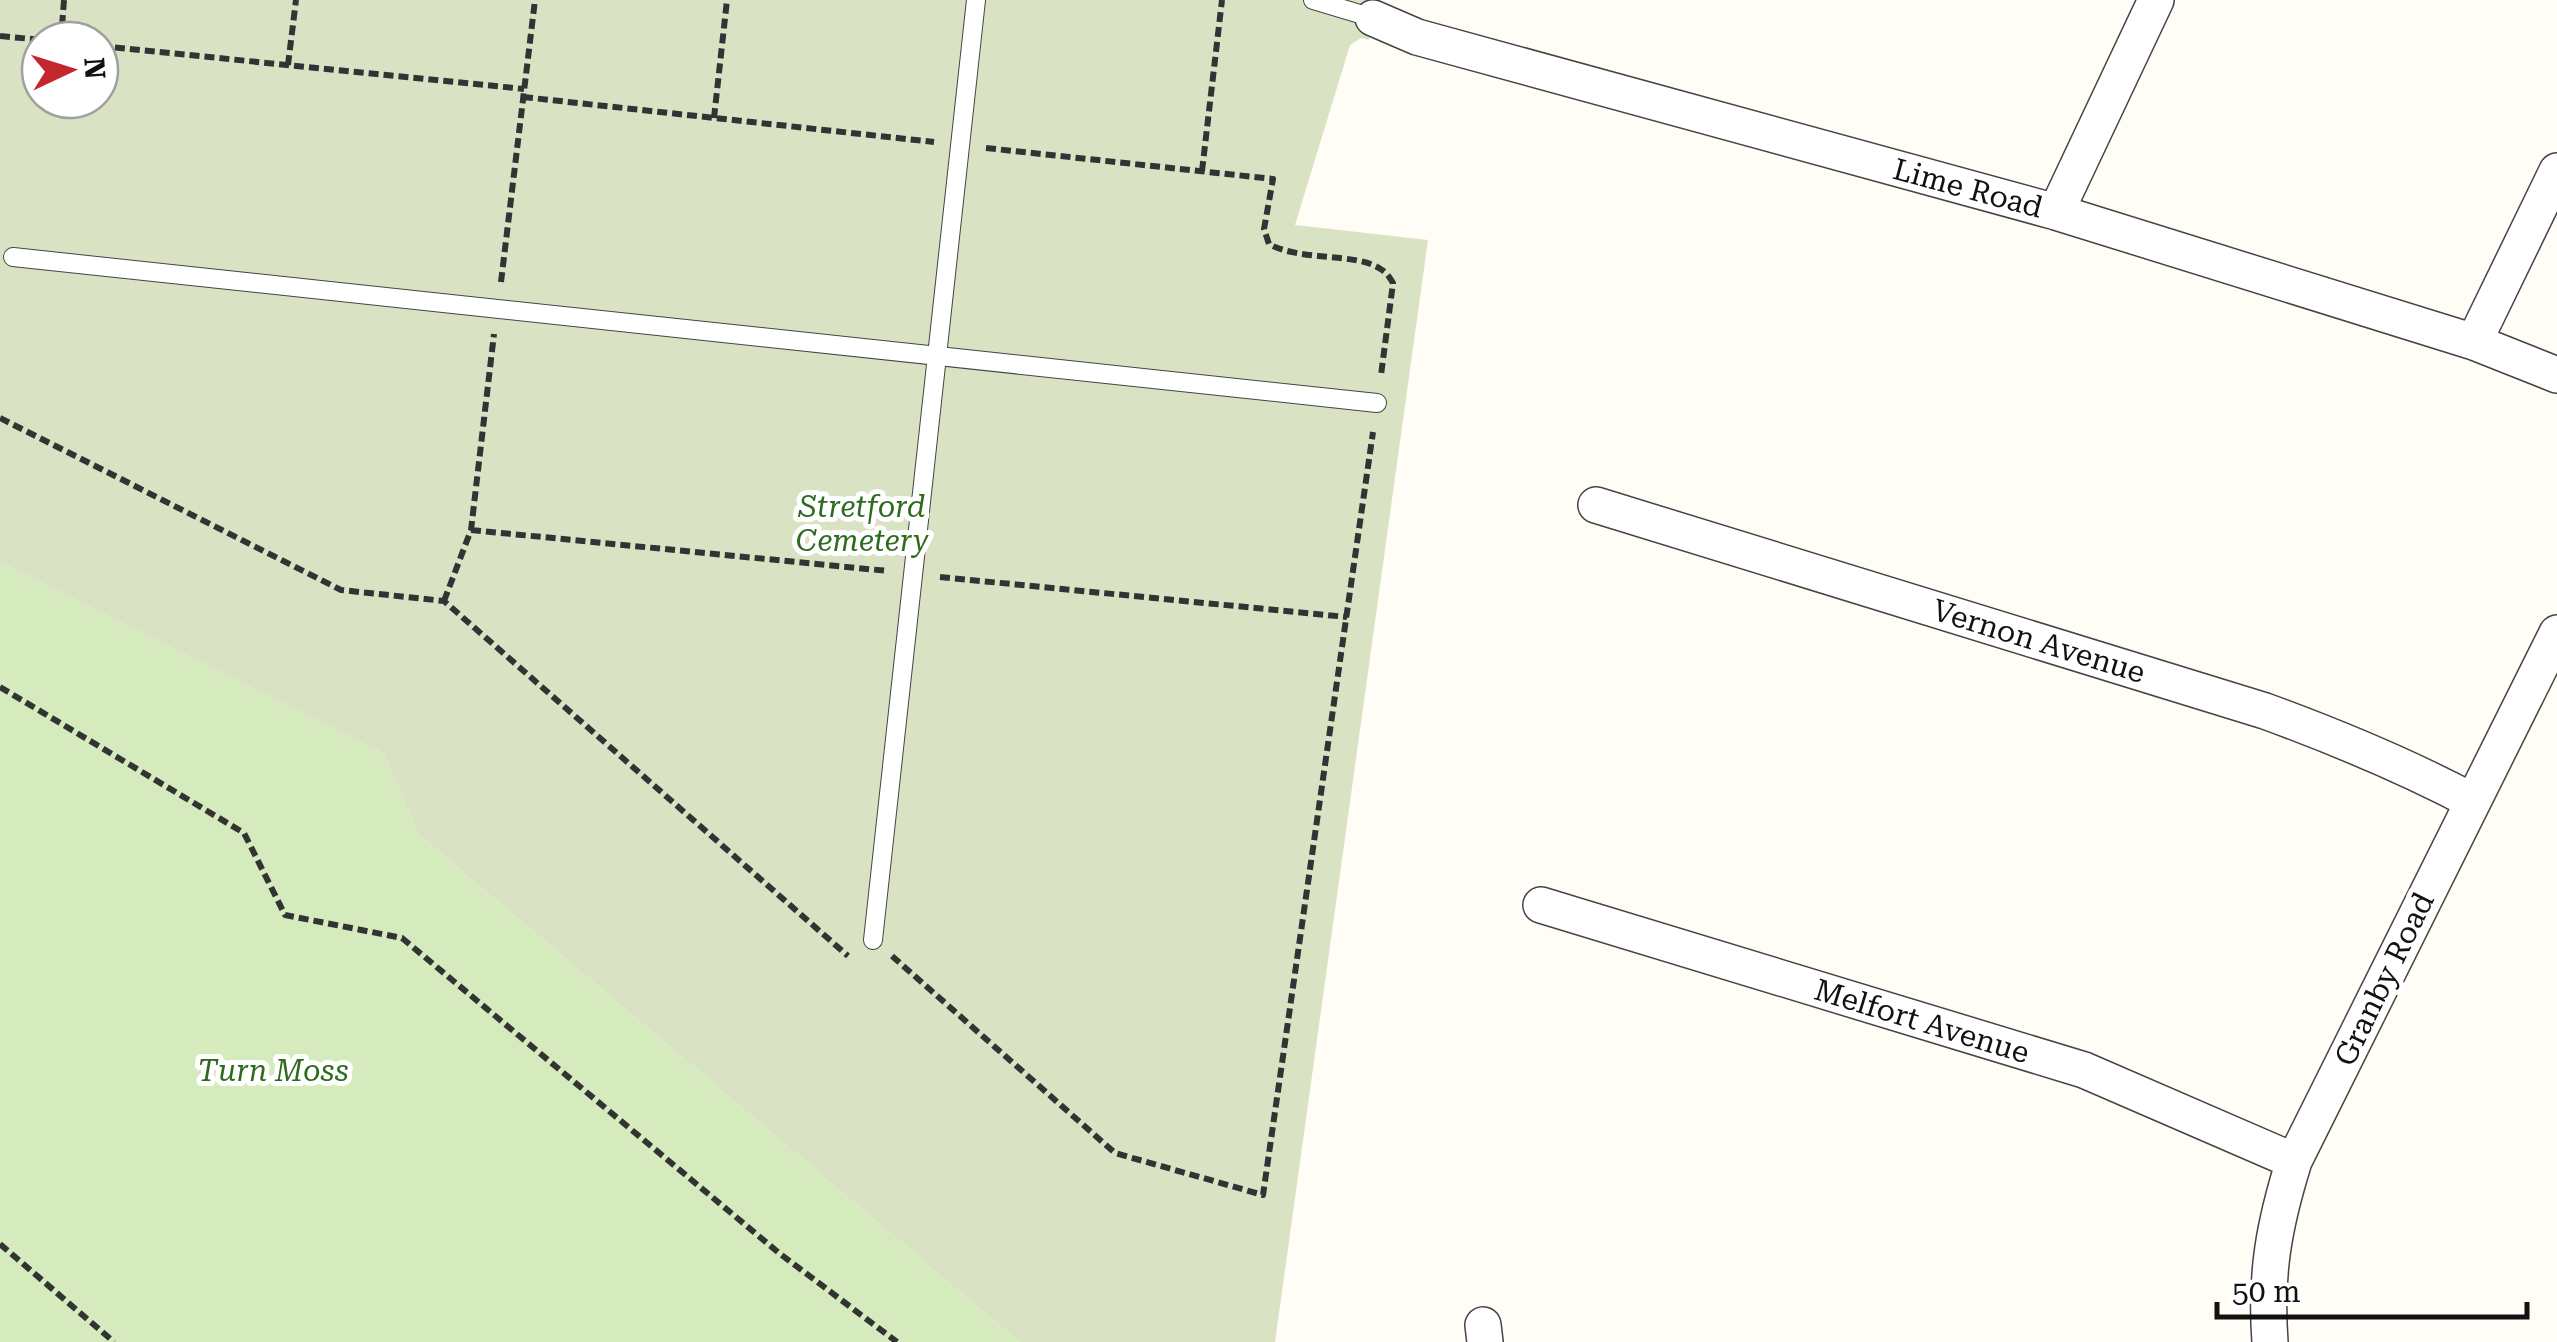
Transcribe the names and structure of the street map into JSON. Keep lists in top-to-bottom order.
{
  "streets": {
    "street": [
      "Lime Road",
      "Vernon Avenue",
      "Granby Road",
      "Melfort Avenue"
    ]
  },
  "crossings": [
    ["Vernon Avenue", "Granby Road"],
    ["Granby Road", "Melfort Avenue"]
  ],
  "parks": ["Stretford Cemetery", "Turn Moss"],
  "scale_bar": "50 m",
  "north": "right"
}
